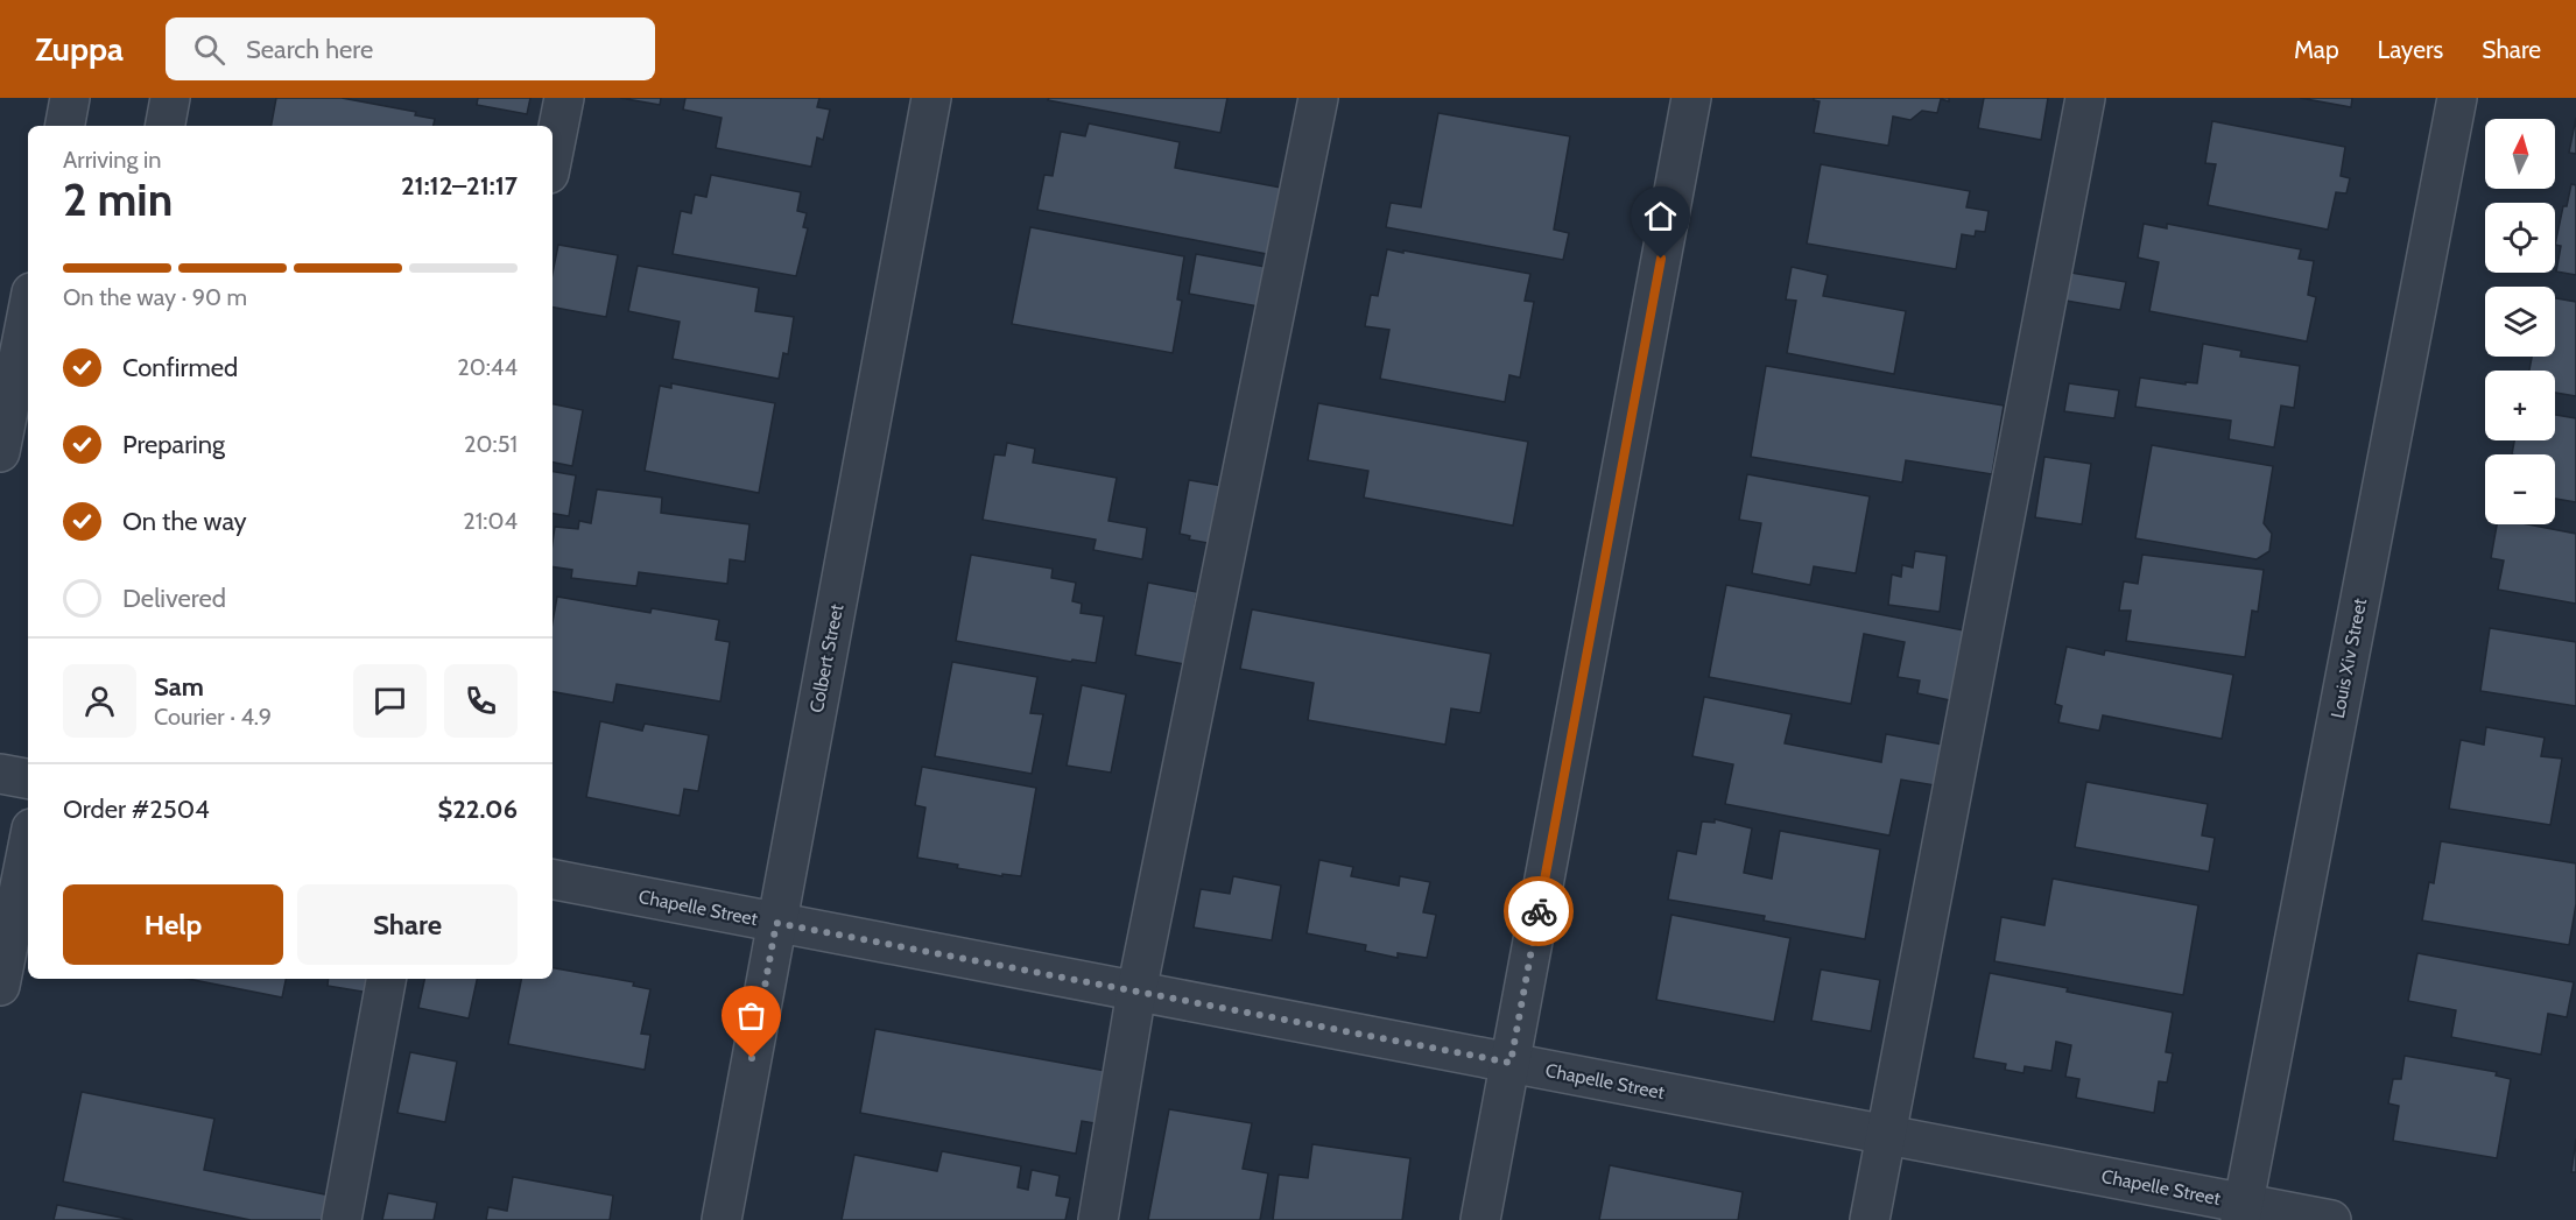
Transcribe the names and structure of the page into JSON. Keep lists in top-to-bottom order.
{
  "streets": {
    "street": ["Colbert Street", "Louis Xiv Street", "Chapelle Street"]
  },
  "crossings": [
    ["Colbert Street", "Chapelle Street"],
    ["Louis Xiv Street", "Chapelle Street"]
  ],
  "north": "top",
  "page": {
    "header": "Zuppa",
    "search": "Search here",
    "nav": ["Map", "Layers", "Share"],
    "map_buttons": ["+", "−"],
    "heading": ["2 min", "Arriving in", "21:12–21:17"],
    "panel": [
      "Sam",
      "Courier · 4.9",
      "Order #2504",
      "$22.06"
    ],
    "bar": "On the way · 90 m",
    "list": [
      ["Confirmed", "20:44"],
      ["Preparing", "20:51"],
      ["On the way", "21:04"],
      "Delivered"
    ],
    "buttons": ["Help", "Share"]
  }
}
